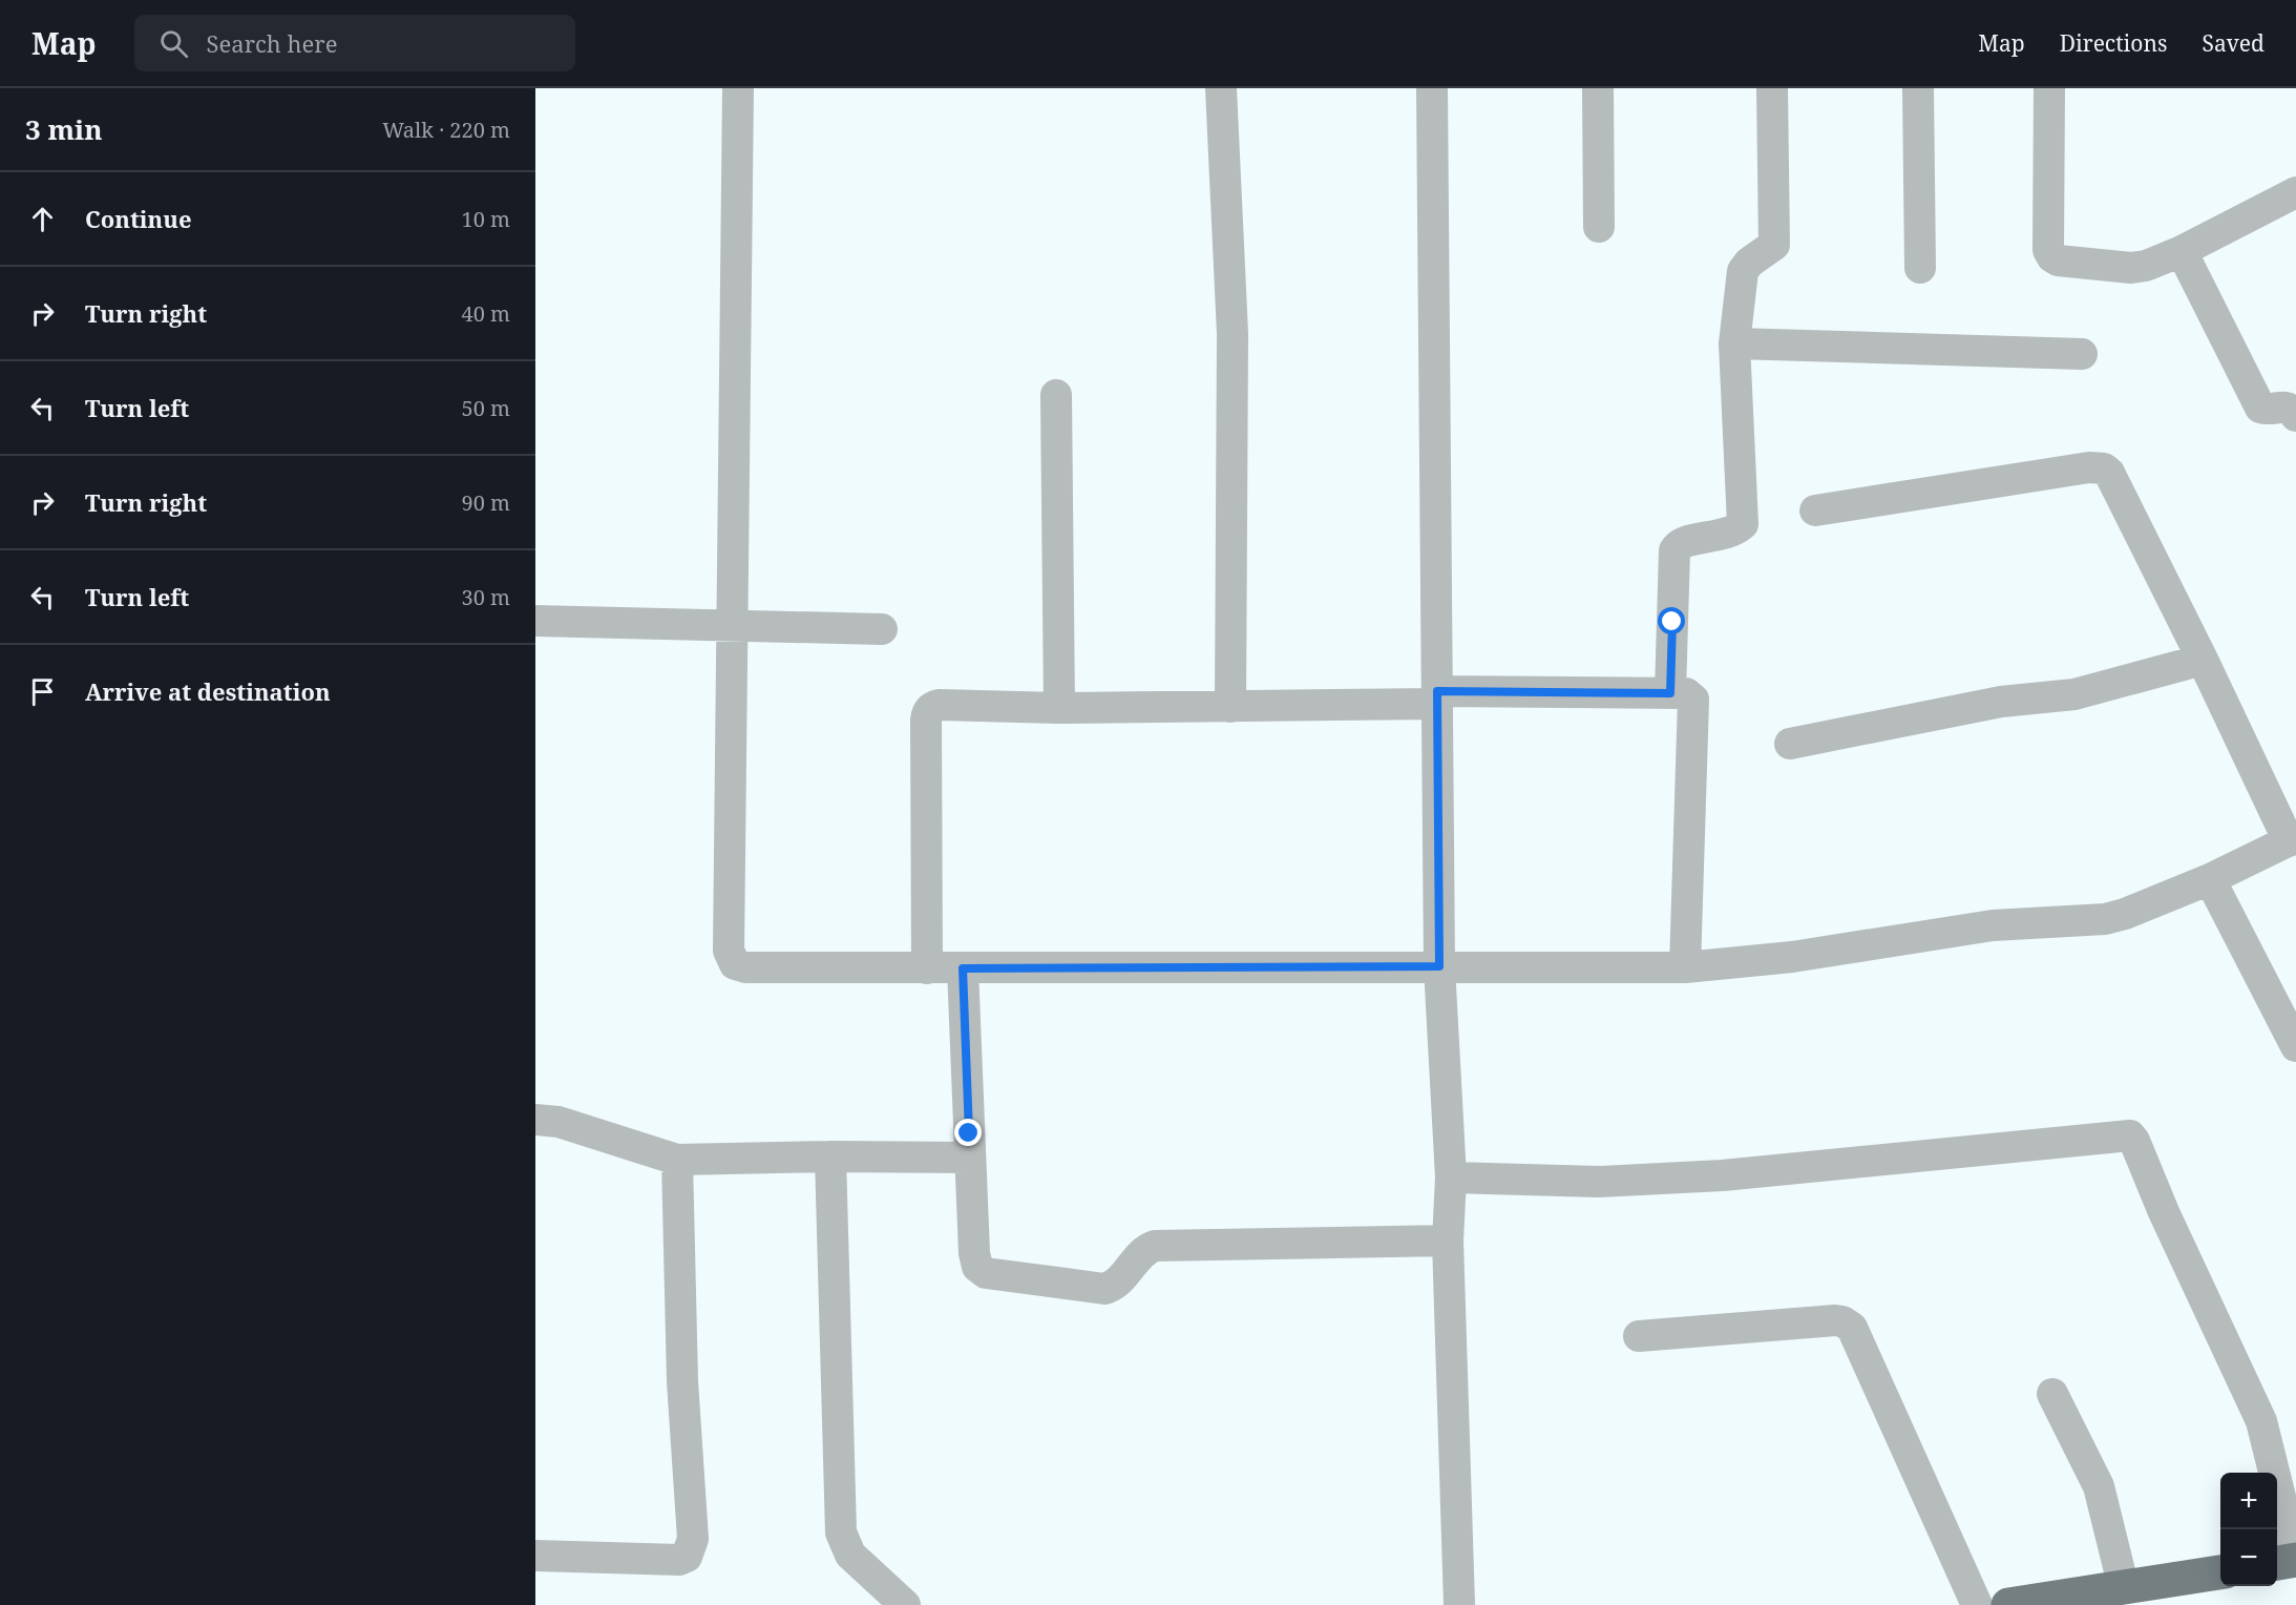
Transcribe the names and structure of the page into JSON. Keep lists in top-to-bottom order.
{
  "page": {
    "header": "Map",
    "search": "Search here",
    "nav": ["Map", "Directions", "Saved"],
    "heading": ["3 min", "Walk · 220 m"],
    "list": [
      ["Continue", "10 m"],
      ["Turn right", "40 m"],
      ["Turn left", "50 m"],
      ["Turn right", "90 m"],
      ["Turn left", "30 m"],
      "Arrive at destination"
    ],
    "map_buttons": ["+", "−"]
  }
}
